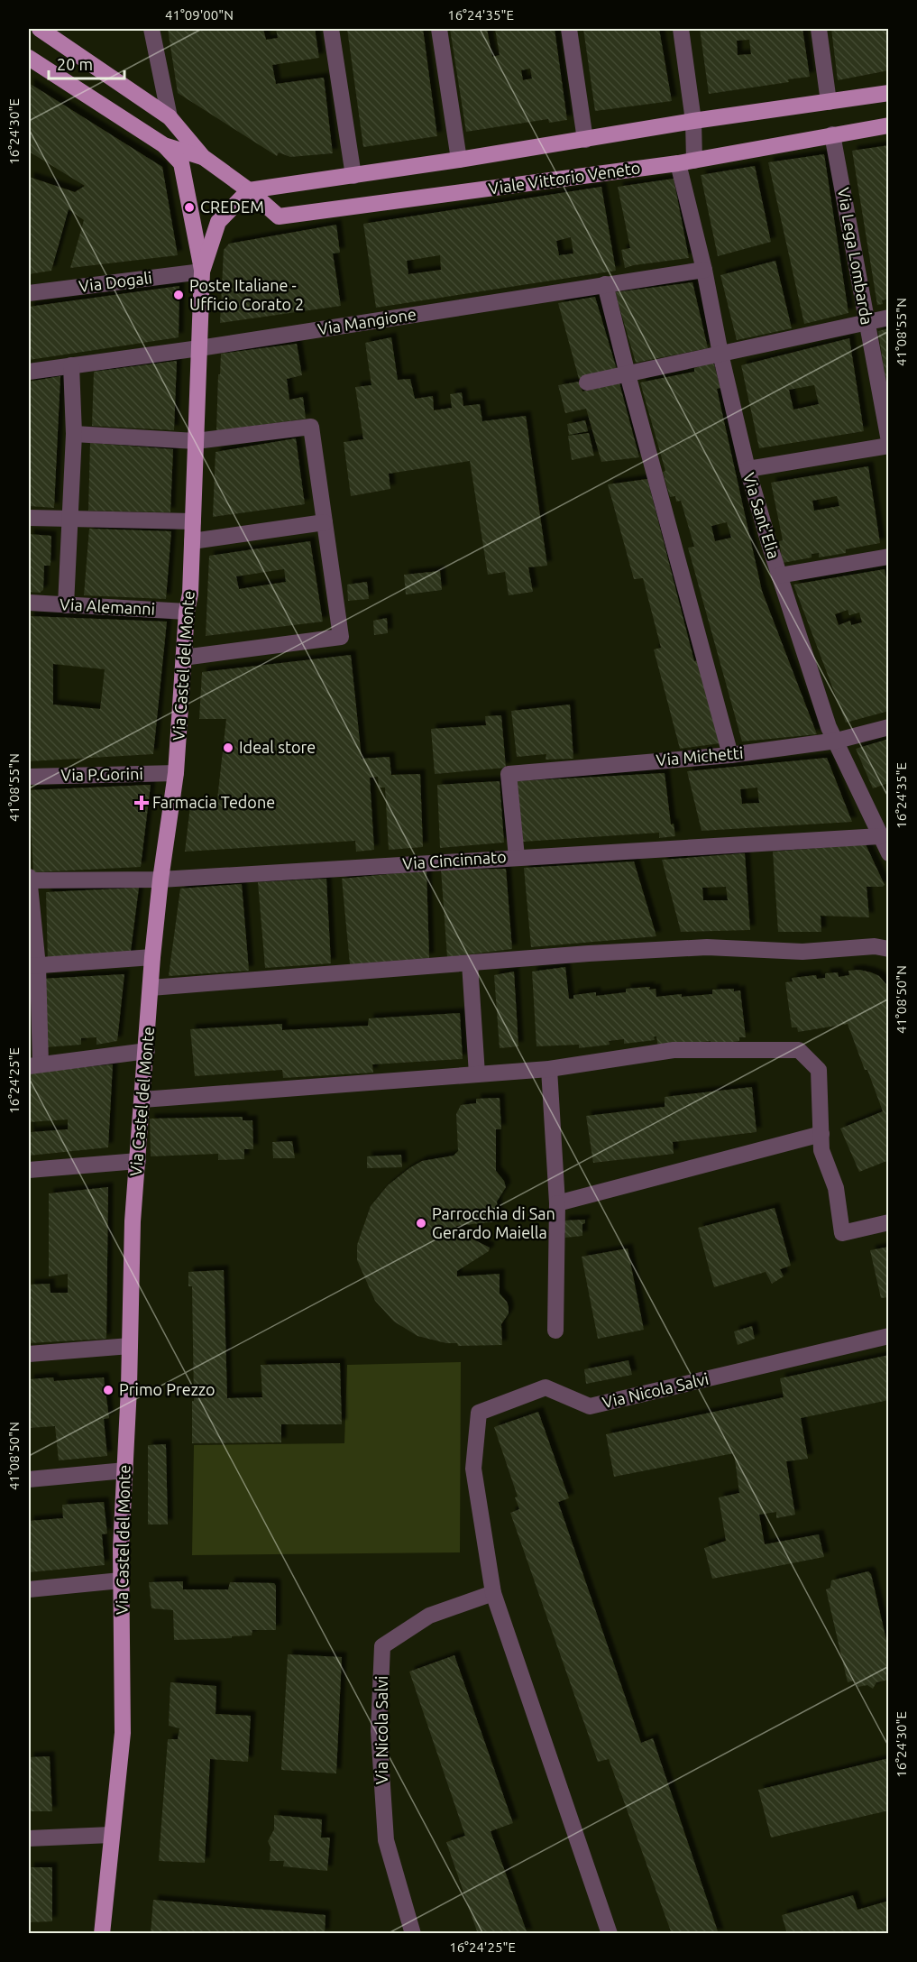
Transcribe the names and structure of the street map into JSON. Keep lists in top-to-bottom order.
{
  "streets": {
    "main road": ["Viale Vittorio Veneto", "Via Castel del Monte"],
    "street": [
      "Via Lega Lombarda",
      "Via Dogali",
      "Via Mangione",
      "Via Sant'Elia",
      "Via Alemanni",
      "Via Michetti",
      "Via P.Gorini",
      "Via Cincinnato",
      "Via Nicola Salvi"
    ]
  },
  "crossings": [
    ["Viale Vittorio Veneto", "Via Lega Lombarda"],
    ["Viale Vittorio Veneto", "Via Sant'Elia"],
    ["Viale Vittorio Veneto", "Via Castel del Monte"],
    ["Via Dogali", "Via Castel del Monte"],
    ["Via Mangione", "Via Sant'Elia"],
    ["Via Mangione", "Via Castel del Monte"],
    ["Via Sant'Elia", "Via Michetti"],
    ["Via Sant'Elia", "Via Cincinnato"],
    ["Via Alemanni", "Via Castel del Monte"],
    ["Via Castel del Monte", "Via P.Gorini"],
    ["Via Castel del Monte", "Via Cincinnato"],
    ["Via Michetti", "Via Cincinnato"]
  ],
  "places": {
    "other": [
      "CREDEM",
      "Poste Italiane - Ufficio Corato 2",
      "Ideal store",
      "Parrocchia di San Gerardo Maiella",
      "Primo Prezzo"
    ],
    "health": ["Farmacia Tedone"]
  },
  "scale_bar": "20 m",
  "coordinates": [
    "41°09'00\"N",
    "16°24'35\"E",
    "16°24'30\"E",
    "41°08'55\"N",
    "41°08'50\"N",
    "16°24'25\"E"
  ]
}
